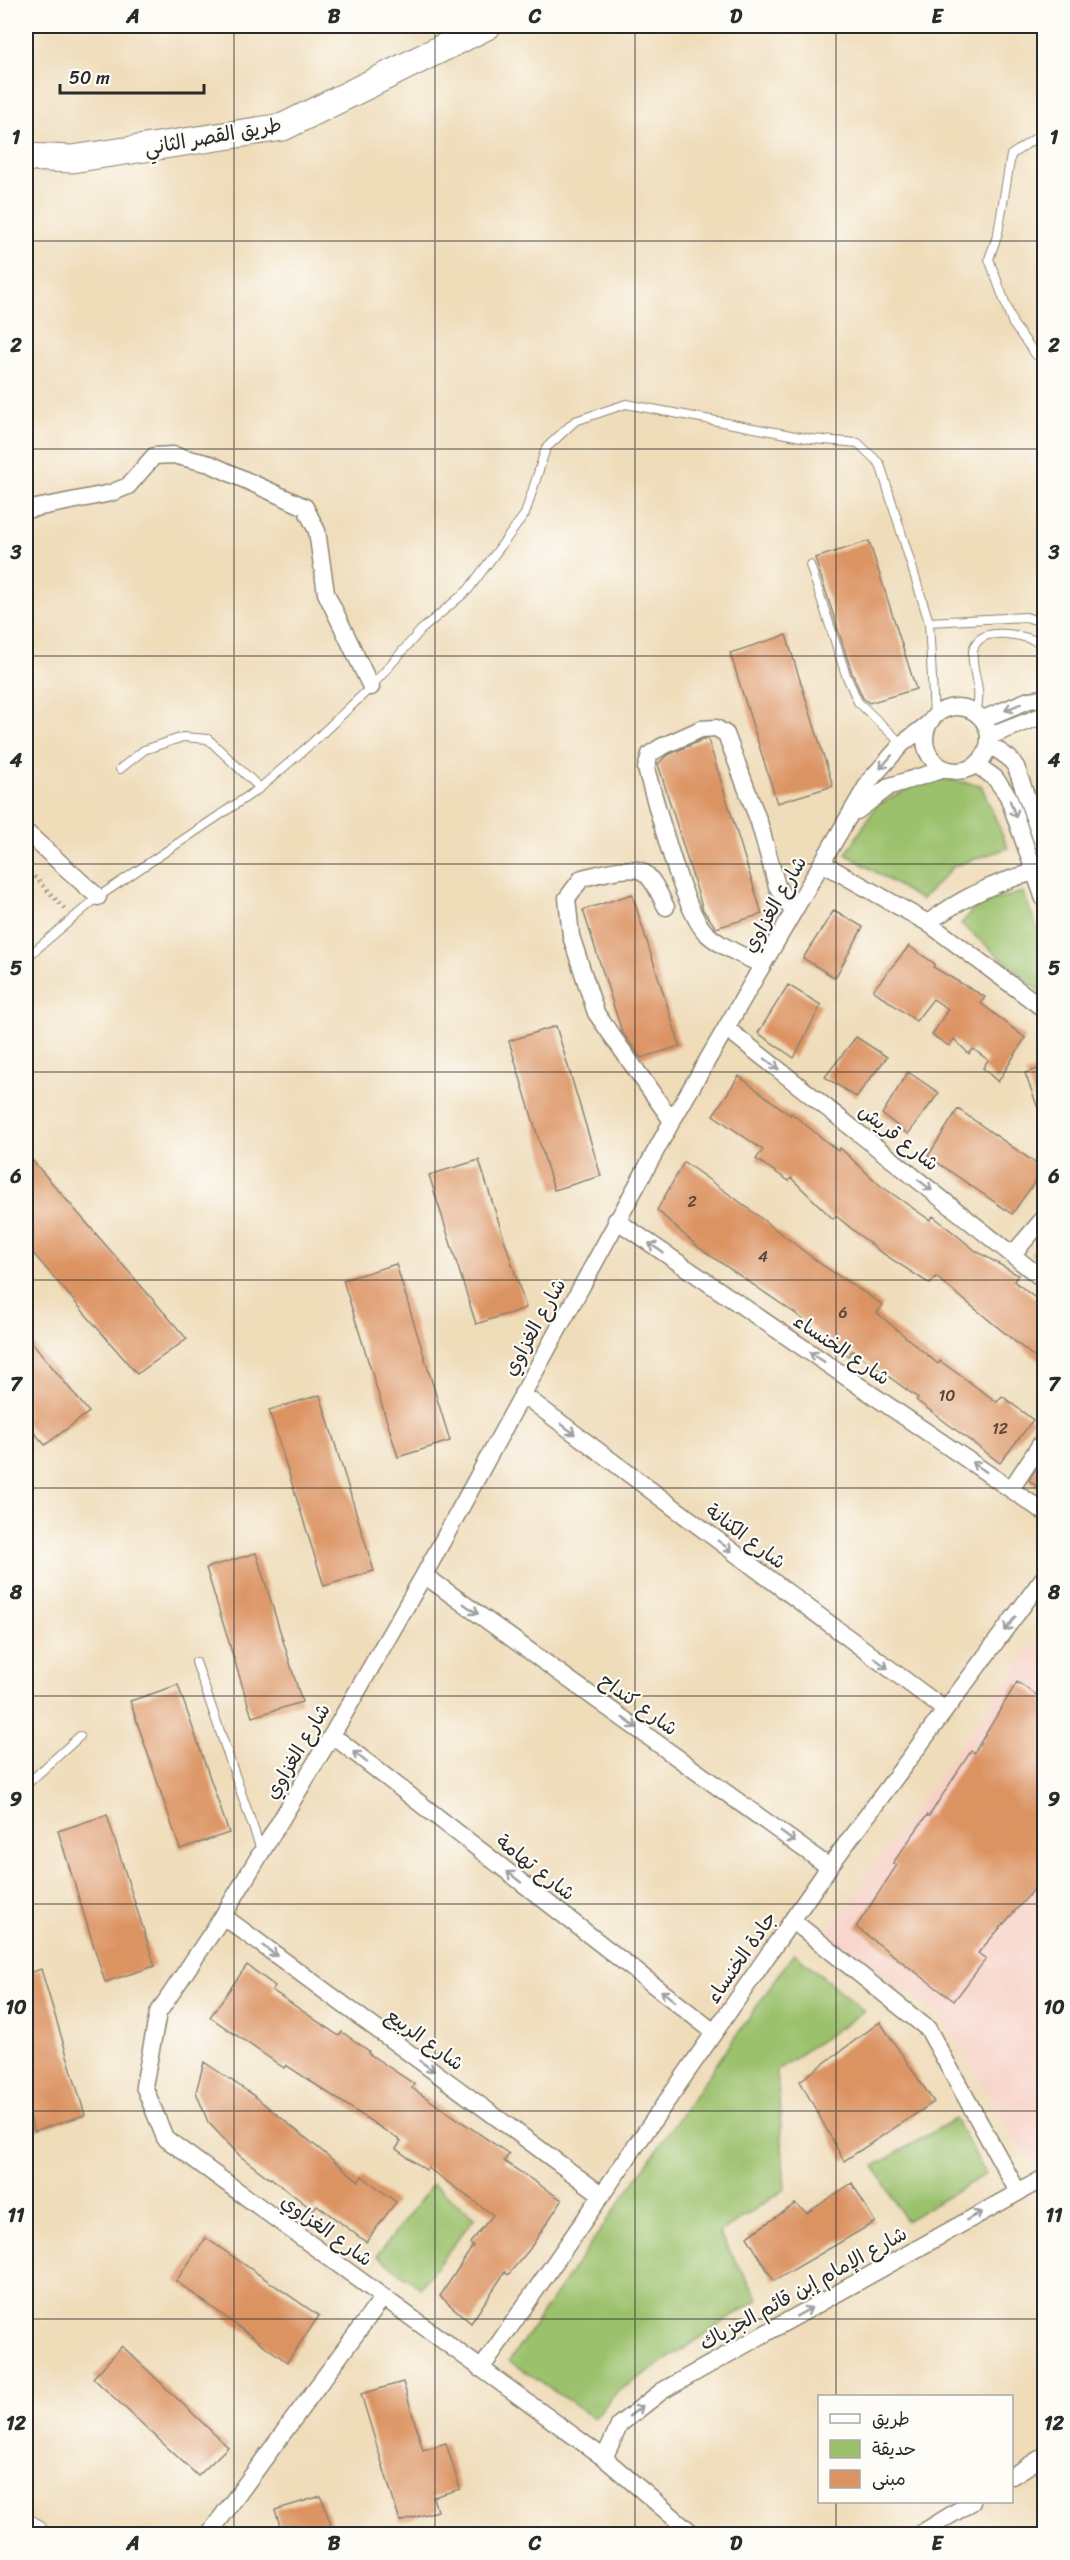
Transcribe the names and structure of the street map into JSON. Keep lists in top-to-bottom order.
{
  "streets": {
    "main road": ["طريق القصر الثاني"],
    "street": [
      "شارع الغزاوي",
      "شارع قريش",
      "شارع الخنساء",
      "شارع الكنانة",
      "شارع كنداح",
      "شارع تهامة",
      "جادة الخنساء",
      "شارع الربيع",
      "شارع الإمام إبن قائم الجزياك"
    ]
  },
  "crossings": [
    ["شارع الغزاوي", "شارع قريش"],
    ["شارع الغزاوي", "شارع الخنساء"],
    ["شارع الغزاوي", "شارع الكنانة"],
    ["شارع الغزاوي", "شارع كنداح"],
    ["شارع الغزاوي", "شارع تهامة"],
    ["شارع الغزاوي", "جادة الخنساء"],
    ["شارع الغزاوي", "شارع الربيع"],
    ["شارع الغزاوي", "شارع الإمام إبن قائم الجزياك"],
    ["شارع الكنانة", "جادة الخنساء"],
    ["شارع كنداح", "جادة الخنساء"],
    ["شارع تهامة", "جادة الخنساء"],
    ["جادة الخنساء", "شارع الربيع"]
  ],
  "one_way": [
    "شارع قريش",
    "شارع الخنساء",
    "شارع الكنانة",
    "شارع كنداح",
    "شارع تهامة",
    "شارع الربيع",
    "شارع الإمام إبن قائم الجزياك"
  ],
  "house_numbers": [
    "2",
    "4",
    "6",
    "10",
    "12"
  ],
  "legend": ["طريق", "حديقة", "مبنى"],
  "scale_bar": "50 m",
  "grid": {
    "columns": [
      "A",
      "B",
      "C",
      "D",
      "E"
    ],
    "rows": [
      "1",
      "2",
      "3",
      "4",
      "5",
      "6",
      "7",
      "8",
      "9",
      "10",
      "11",
      "12"
    ]
  }
}
